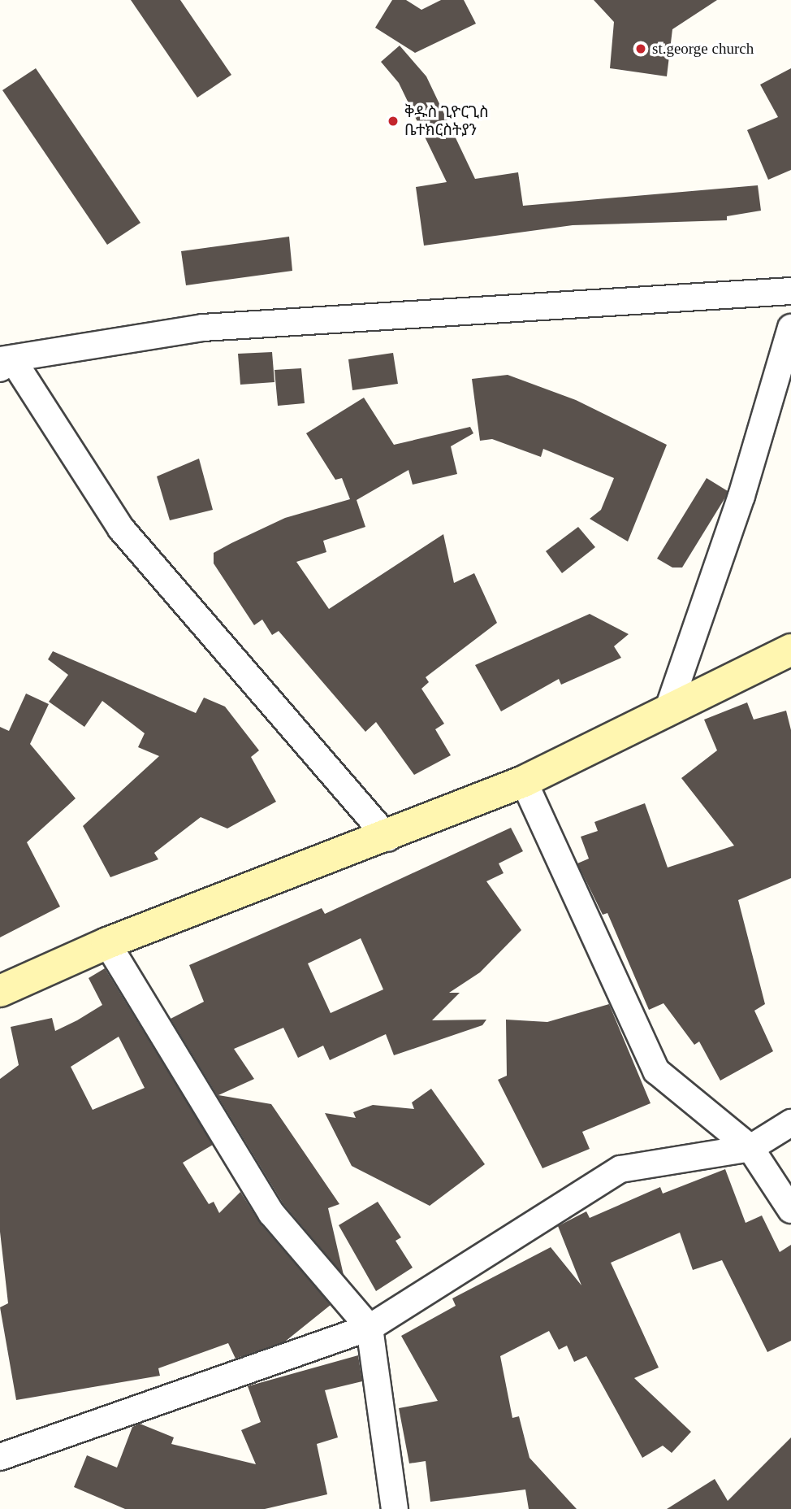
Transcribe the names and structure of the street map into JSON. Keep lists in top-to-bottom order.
{
  "places": ["st.george church", "ቅዱስ ጊዮርጊስ ቤተክርስትያን"]
}
